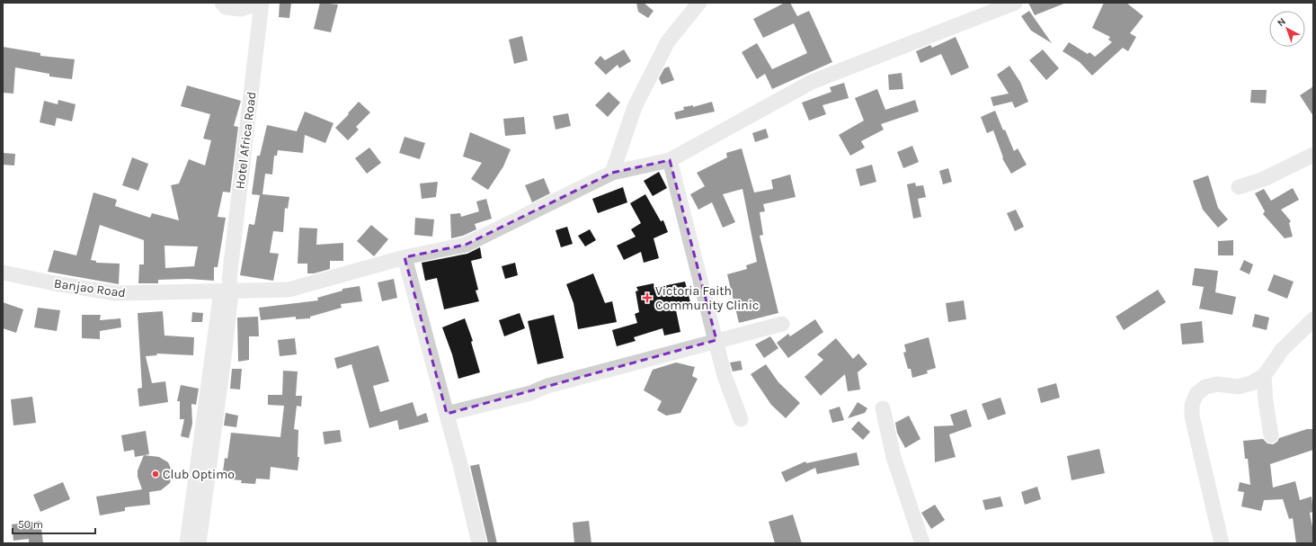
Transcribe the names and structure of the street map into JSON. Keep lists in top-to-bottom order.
{
  "streets": {
    "street": ["Hotel Africa Road", "Banjao Road"]
  },
  "crossings": [
    ["Hotel Africa Road", "Banjao Road"]
  ],
  "places": {
    "health": ["Victoria Faith Community Clinic"],
    "other": ["Club Optimo"]
  },
  "scale_bar": "50 m",
  "north": "top left"
}
